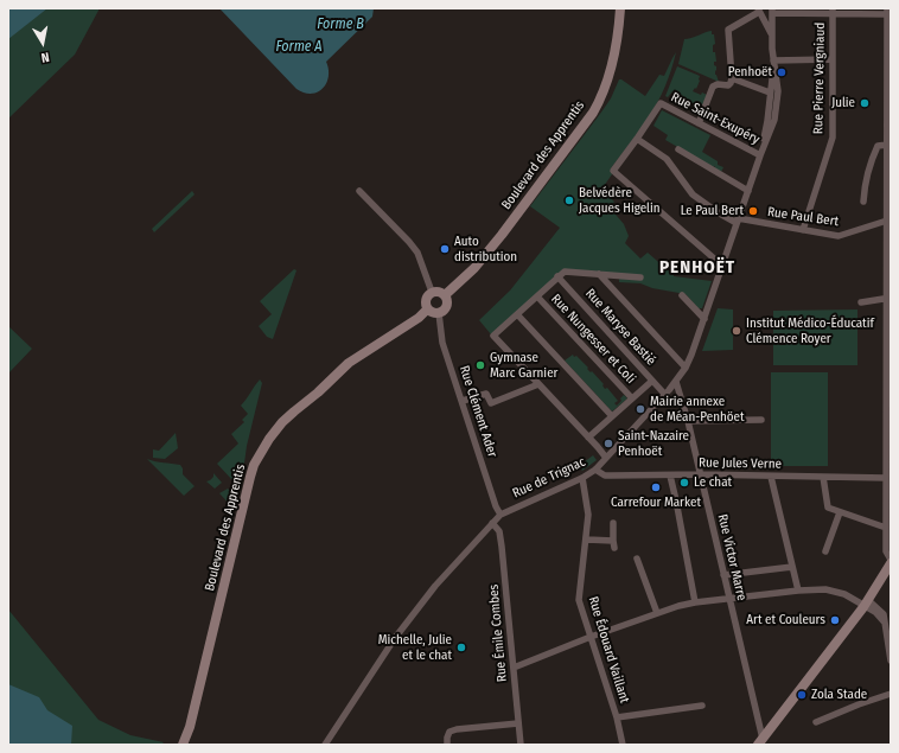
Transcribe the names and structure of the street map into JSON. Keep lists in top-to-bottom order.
{
  "streets": {
    "main road": ["Boulevard des Apprentis"],
    "street": [
      "Rue Pierre Vergniaud",
      "Rue Saint-Exupéry",
      "Rue Paul Bert",
      "Rue Maryse Bastié",
      "Rue Nungesser et Coli",
      "Rue Clément Ader",
      "Rue Jules Verne",
      "Rue de Trignac",
      "Rue Victor Marre",
      "Rue Émile Combes",
      "Rue Édouard Vaillant"
    ]
  },
  "crossings": [
    ["Rue Pierre Vergniaud", "Rue Paul Bert"],
    ["Rue Saint-Exupéry", "Rue Paul Bert"],
    ["Rue Saint-Exupéry", "Rue de Trignac"],
    ["Boulevard des Apprentis", "Rue Clément Ader"],
    ["Rue Paul Bert", "Rue de Trignac"],
    ["Rue Maryse Bastié", "Rue de Trignac"],
    ["Rue Clément Ader", "Rue de Trignac"],
    ["Rue Jules Verne", "Rue de Trignac"],
    ["Rue Jules Verne", "Rue Victor Marre"],
    ["Rue de Trignac", "Rue Victor Marre"],
    ["Rue de Trignac", "Rue Émile Combes"],
    ["Rue de Trignac", "Rue Édouard Vaillant"]
  ],
  "districts": ["PENHOËT"],
  "water": ["Forme B", "Forme A"],
  "places": [
    "Penhoët",
    "Julie",
    "Belvédère Jacques Higelin",
    "Le Paul Bert",
    "Auto distribution",
    "Institut Médico-Éducatif Clémence Royer",
    "Gymnase Marc Garnier",
    "Mairie annexe de Méan-Penhöet",
    "Saint-Nazaire Penhoët",
    "Le chat",
    "Carrefour Market",
    "Art et Couleurs",
    "Michelle, Julie et le chat",
    "Zola Stade"
  ],
  "north": "bottom"
}
